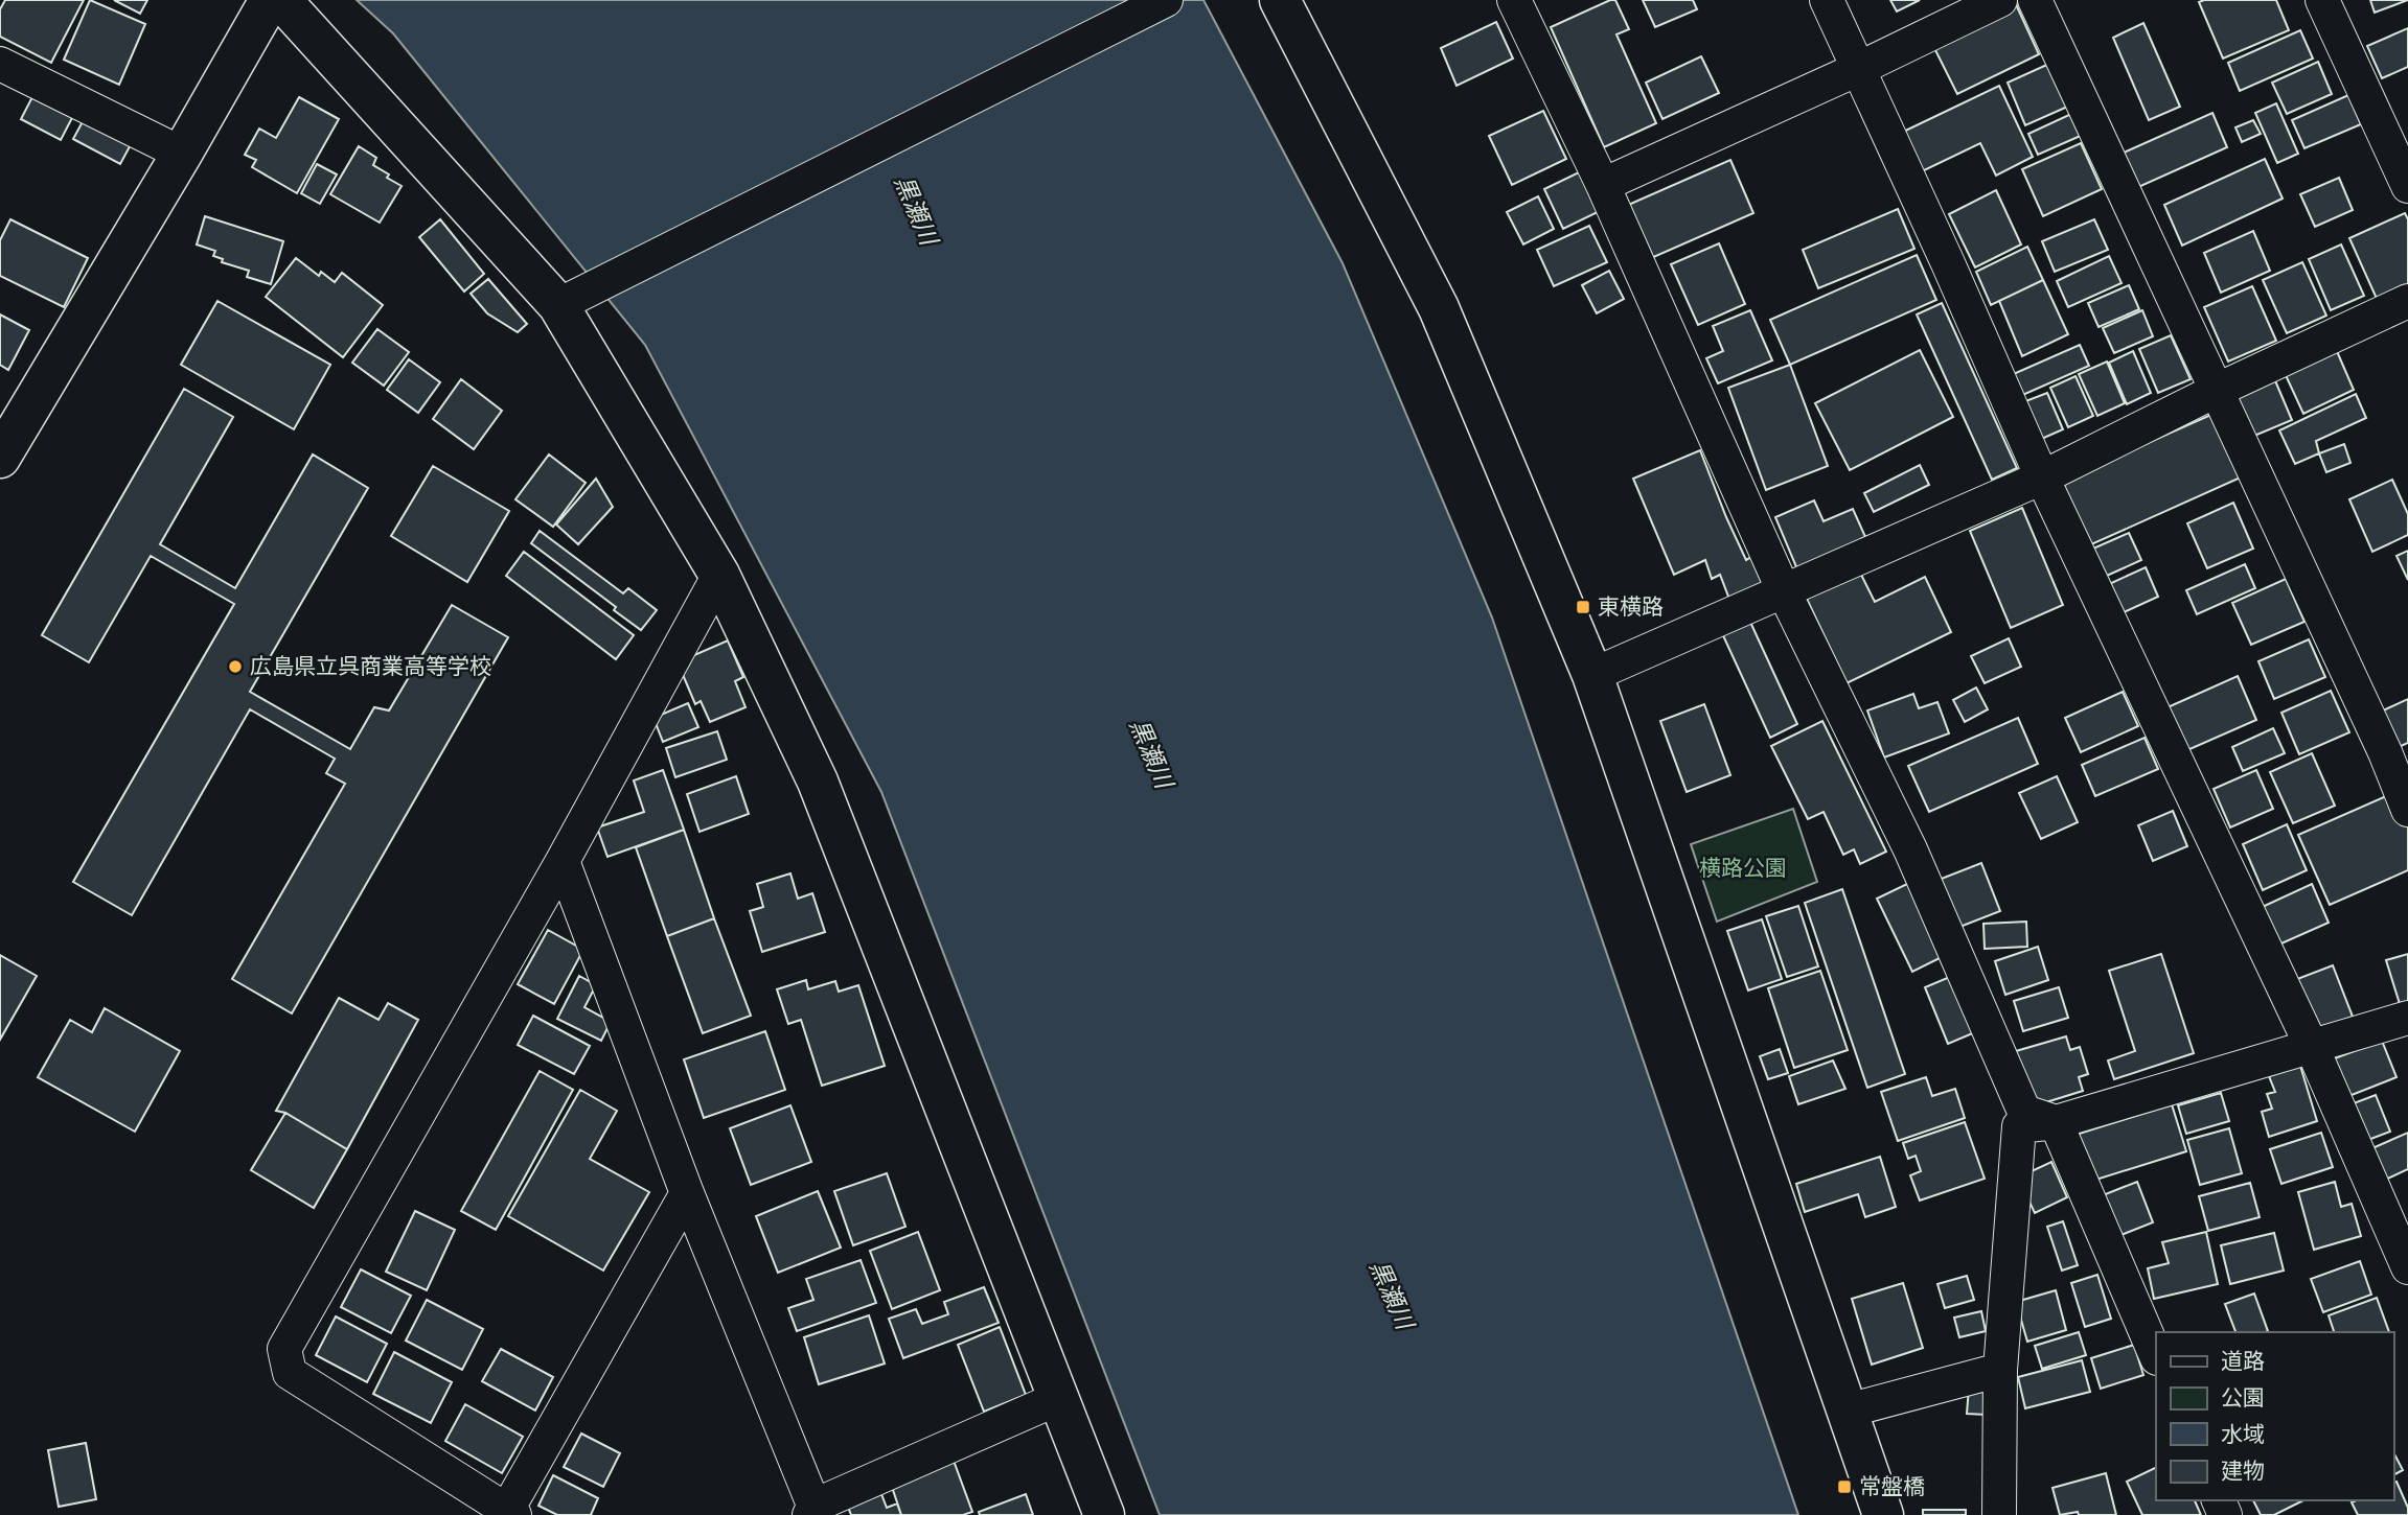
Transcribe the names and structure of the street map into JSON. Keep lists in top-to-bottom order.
{
  "water": ["黒瀬川"],
  "parks": ["横路公園"],
  "places": {
    "transit": ["東横路", "常盤橋"],
    "other": ["広島県立呉商業高等学校"]
  },
  "legend": [
    "道路",
    "公園",
    "水域",
    "建物"
  ]
}
